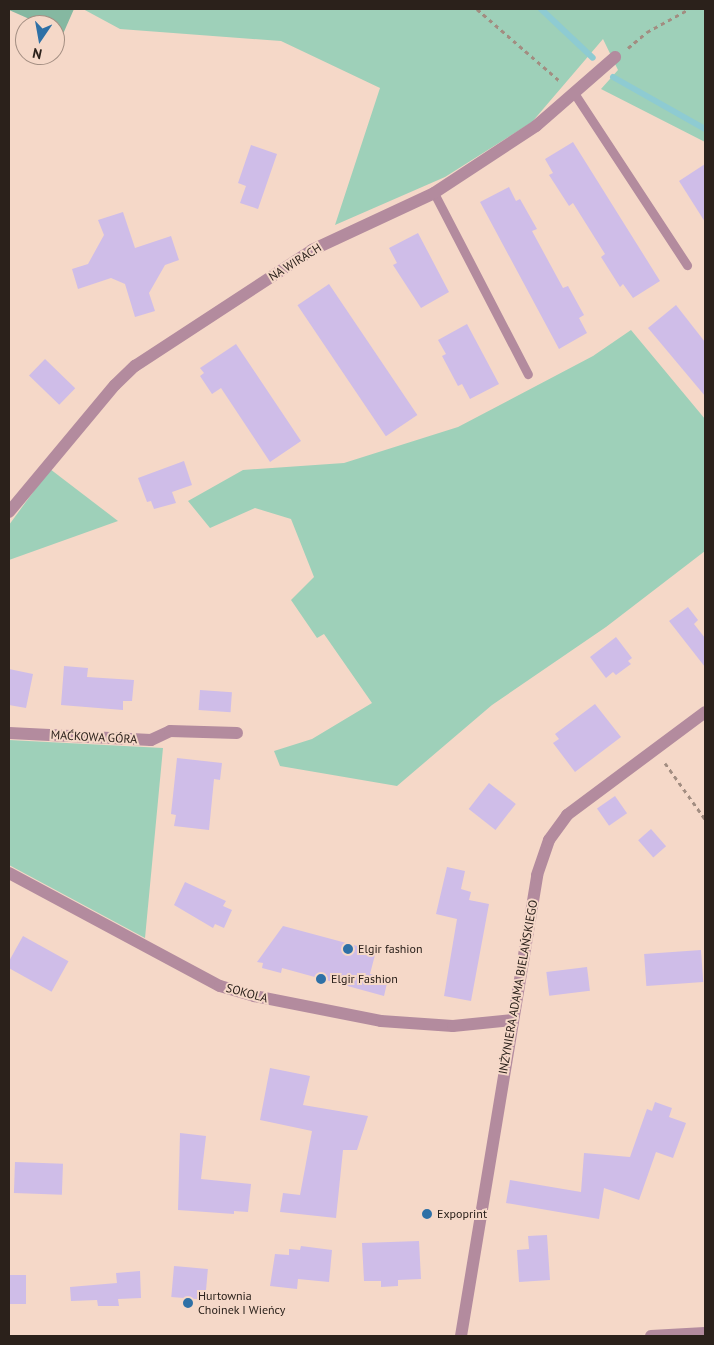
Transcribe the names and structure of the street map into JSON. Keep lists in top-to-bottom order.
{
  "streets": {
    "street": [
      "NA WIRACH",
      "MAĆKOWA GÓRA",
      "INŻYNIERA ADAMA BIELAŃSKIEGO",
      "SOKOLA"
    ]
  },
  "crossings": [
    ["INŻYNIERA ADAMA BIELAŃSKIEGO", "SOKOLA"]
  ],
  "places": [
    "Elgir fashion",
    "Elgir Fashion",
    "Expoprint",
    "Hurtownia Choinek I Wieńcy"
  ],
  "north": "bottom"
}
